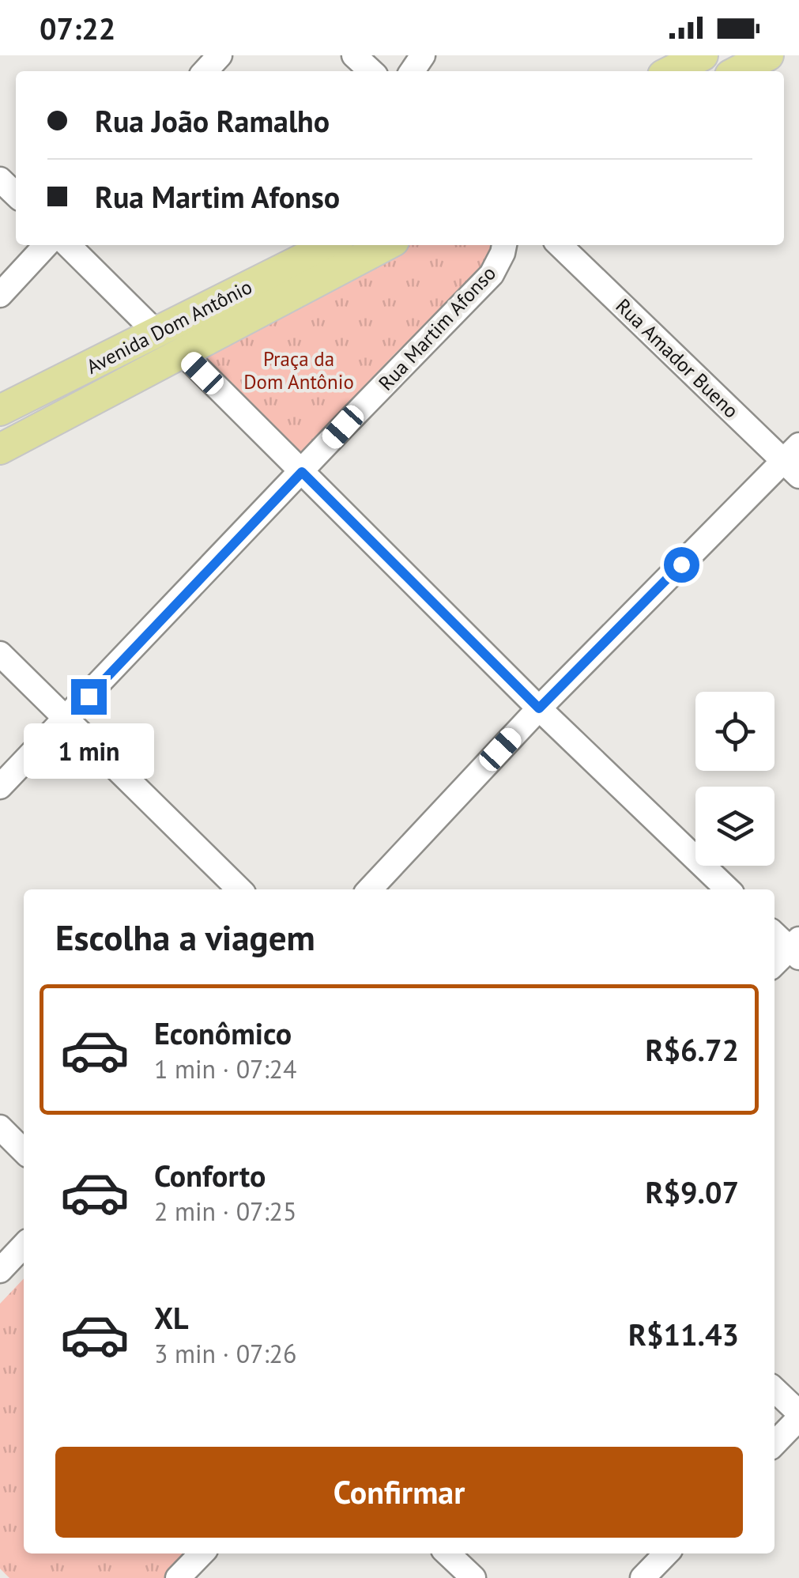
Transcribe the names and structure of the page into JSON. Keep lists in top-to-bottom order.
{
  "streets": {
    "main road": ["Avenida Dom Antônio"],
    "street": ["Rua Martim Afonso", "Rua Amador Bueno"]
  },
  "parks": ["Praça da Dom Antônio"],
  "page": {
    "status": "07:22",
    "banner": ["Rua João Ramalho", "Rua Martim Afonso"],
    "bubble": "1 min",
    "heading": "Escolha a viagem",
    "list": [
      {
        "name": "Econômico",
        "note": "1 min · 07:24",
        "value": "R$6.72"
      },
      {
        "name": "Conforto",
        "note": "2 min · 07:25",
        "value": "R$9.07"
      },
      {
        "name": "XL",
        "note": "3 min · 07:26",
        "value": "R$11.43"
      }
    ],
    "buttons": "Confirmar"
  }
}
